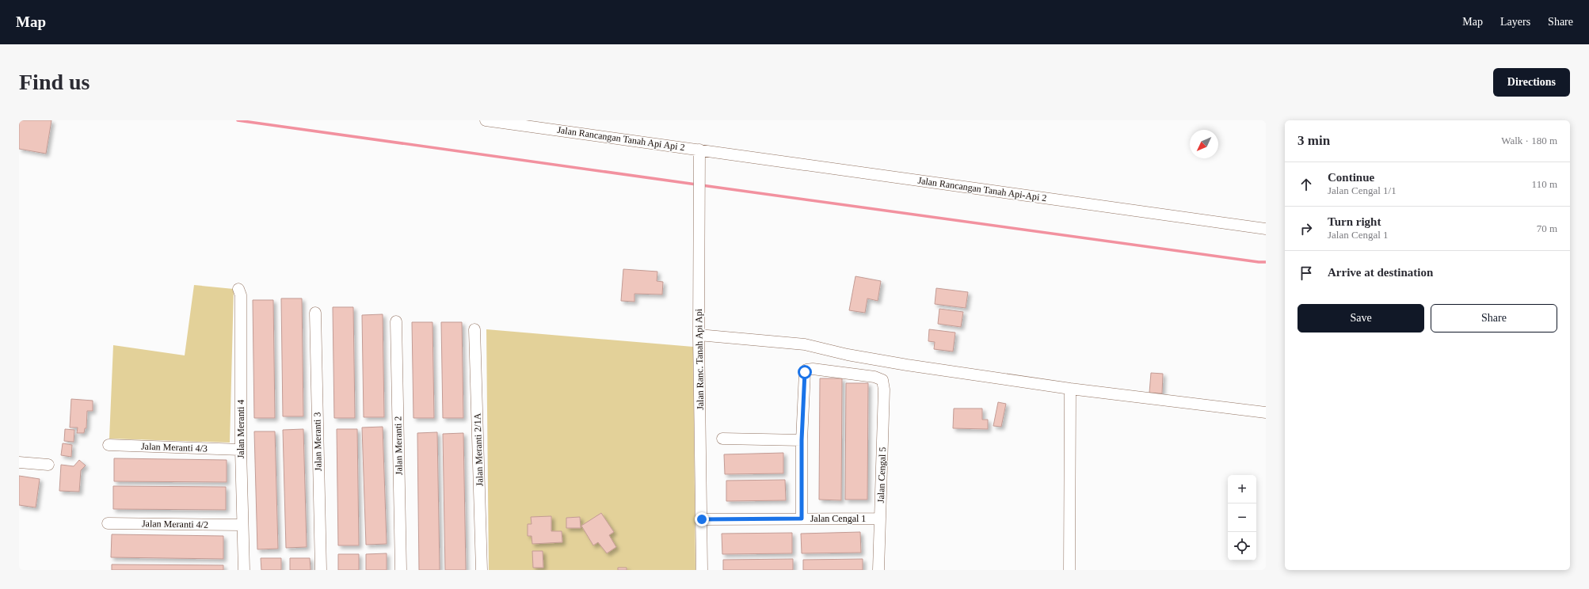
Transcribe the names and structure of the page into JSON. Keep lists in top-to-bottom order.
{
  "streets": {
    "street": [
      "Jalan Rancangan Tanah Api Api 2",
      "Jalan Rancangan Tanah Api-Api 2",
      "Jalan Ranc. Tanah Api Api",
      "Jalan Meranti 4",
      "Jalan Meranti 3",
      "Jalan Meranti 2",
      "Jalan Meranti 4/3",
      "Jalan Meranti 2/1A",
      "Jalan Cengal 5",
      "Jalan Cengal 1",
      "Jalan Meranti 4/2"
    ]
  },
  "crossings": [
    ["Jalan Rancangan Tanah Api Api 2", "Jalan Rancangan Tanah Api-Api 2"],
    ["Jalan Rancangan Tanah Api Api 2", "Jalan Ranc. Tanah Api Api"],
    ["Jalan Rancangan Tanah Api-Api 2", "Jalan Ranc. Tanah Api Api"],
    ["Jalan Ranc. Tanah Api Api", "Jalan Cengal 1"],
    ["Jalan Meranti 4", "Jalan Meranti 4/3"],
    ["Jalan Meranti 4", "Jalan Meranti 4/2"],
    ["Jalan Cengal 5", "Jalan Cengal 1"]
  ],
  "north": "bottom left",
  "page": {
    "header": "Map",
    "nav": ["Map", "Layers", "Share"],
    "buttons": [
      "Directions",
      ["Save", "Share"]
    ],
    "title": "Find us",
    "heading": ["3 min", "Walk · 180 m"],
    "list": [
      ["Continue", "Jalan Cengal 1/1", "110 m"],
      ["Turn right", "Jalan Cengal 1", "70 m"],
      "Arrive at destination"
    ],
    "map_buttons": ["+", "−"]
  }
}
